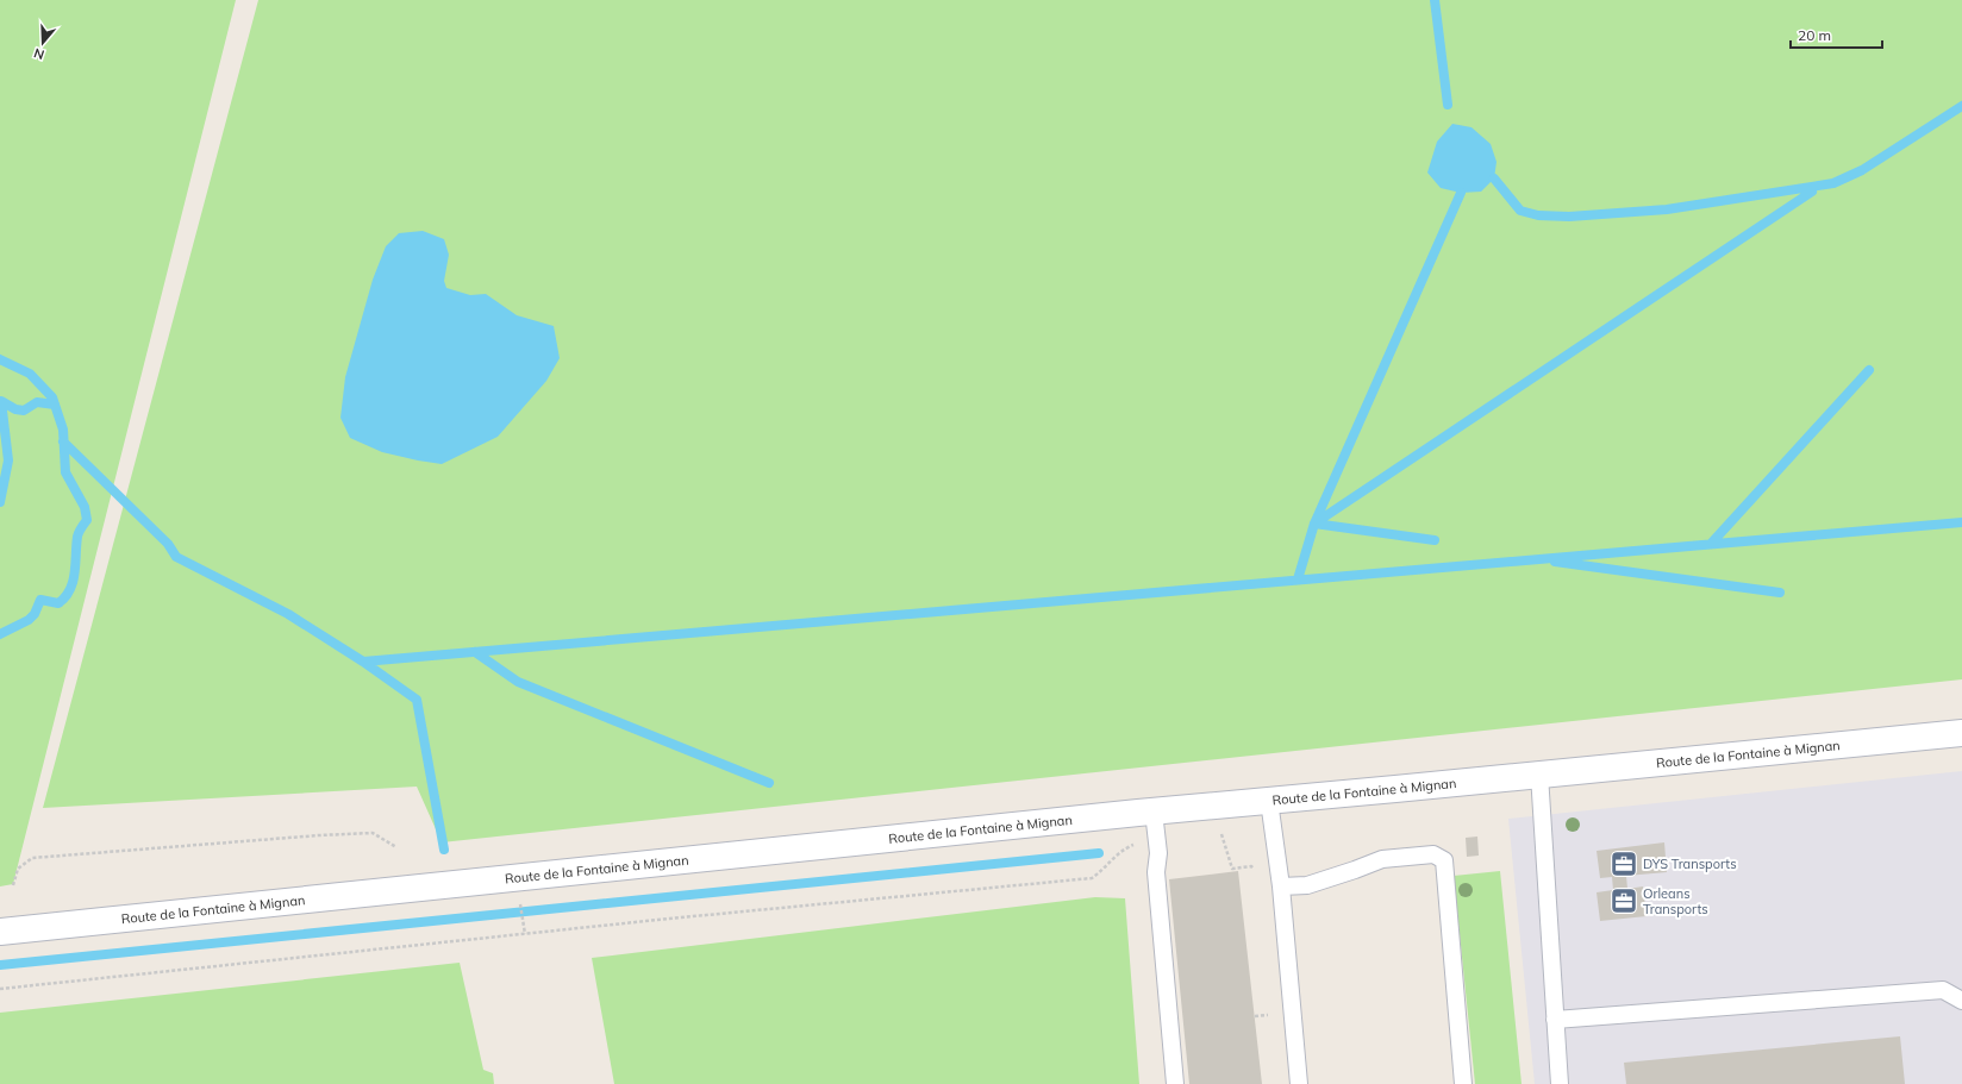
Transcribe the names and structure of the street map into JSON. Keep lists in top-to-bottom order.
{
  "streets": {
    "street": ["Route de la Fontaine à Mignan"]
  },
  "places": {
    "office": ["DYS Transports", "Orleans Transports"]
  },
  "scale_bar": "20 m",
  "north": "bottom"
}
